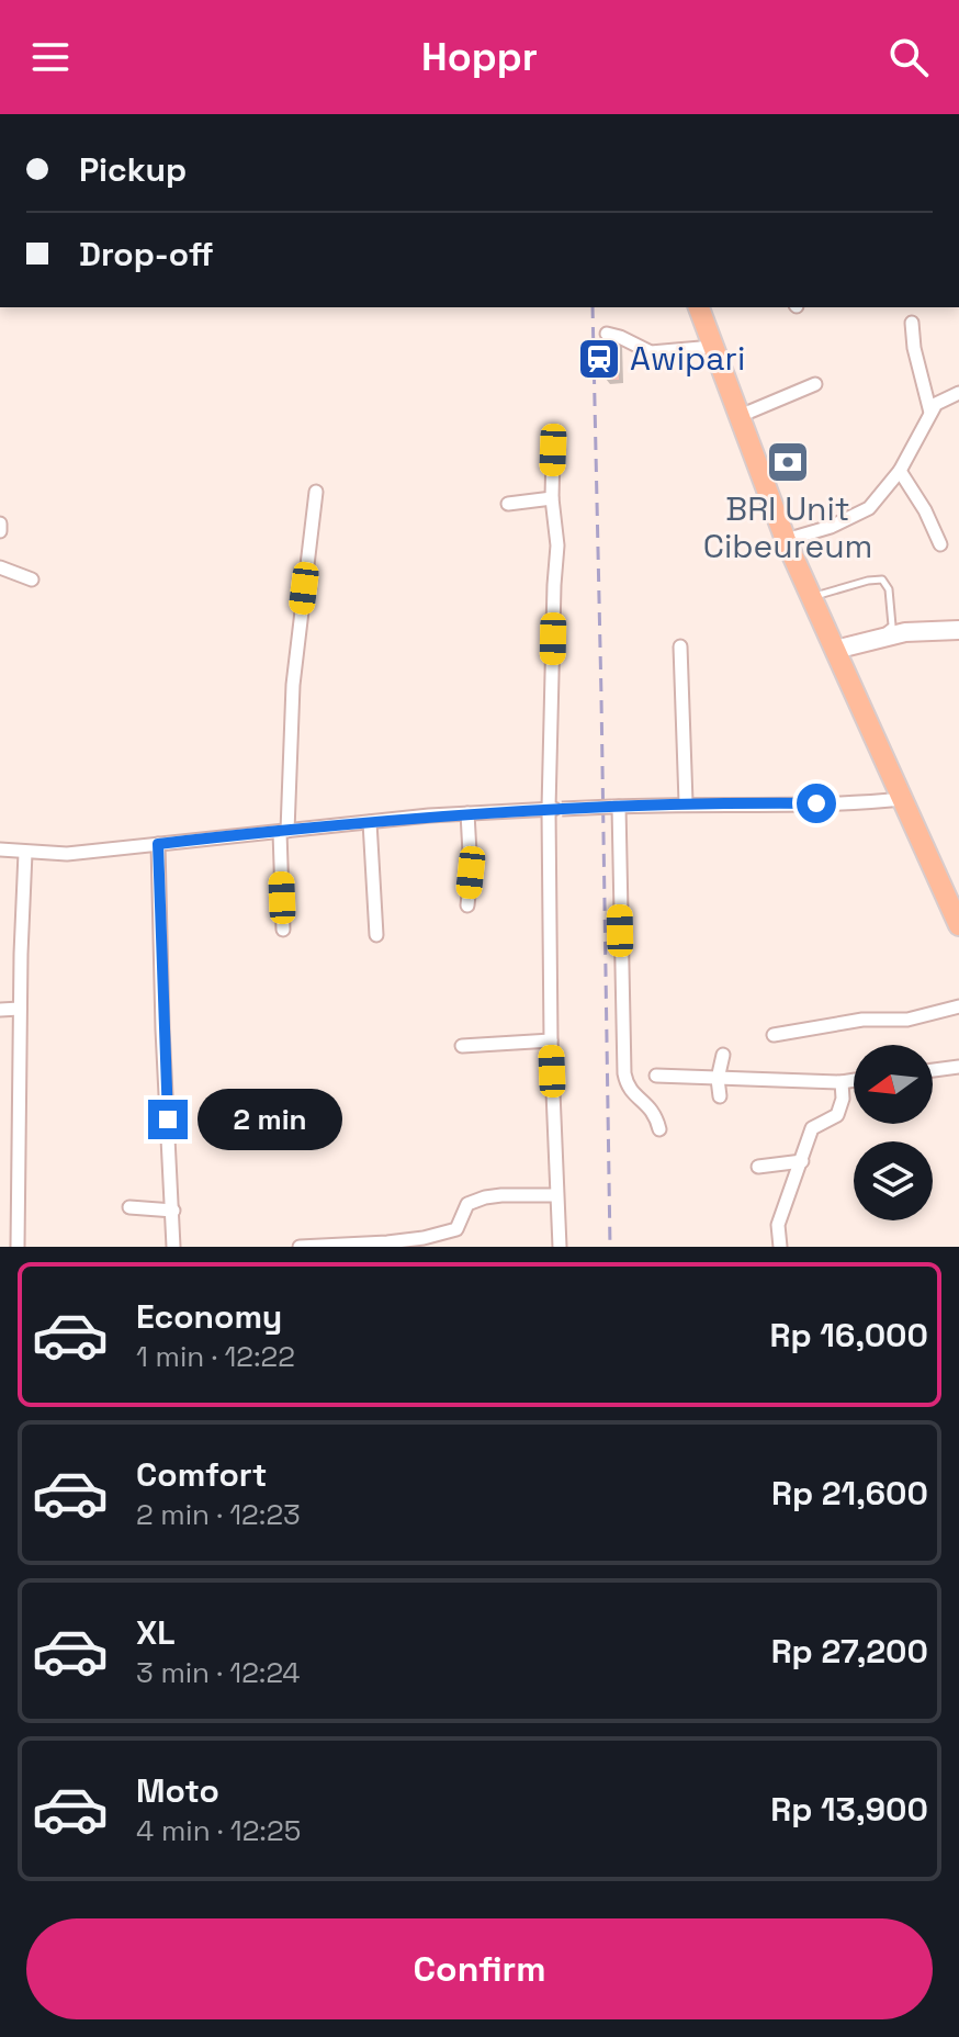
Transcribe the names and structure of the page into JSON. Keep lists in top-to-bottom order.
{
  "places": {
    "station": ["Awipari"],
    "bank": ["BRI Unit Cibeureum"]
  },
  "north": "left",
  "page": {
    "header": "Hoppr",
    "banner": ["Pickup", "Drop-off"],
    "bubble": "2 min",
    "list": [
      {
        "name": "Economy",
        "note": "1 min · 12:22",
        "value": "Rp 16,000"
      },
      {
        "name": "Comfort",
        "note": "2 min · 12:23",
        "value": "Rp 21,600"
      },
      {
        "name": "XL",
        "note": "3 min · 12:24",
        "value": "Rp 27,200"
      },
      {
        "name": "Moto",
        "note": "4 min · 12:25",
        "value": "Rp 13,900"
      }
    ],
    "buttons": "Confirm"
  }
}
